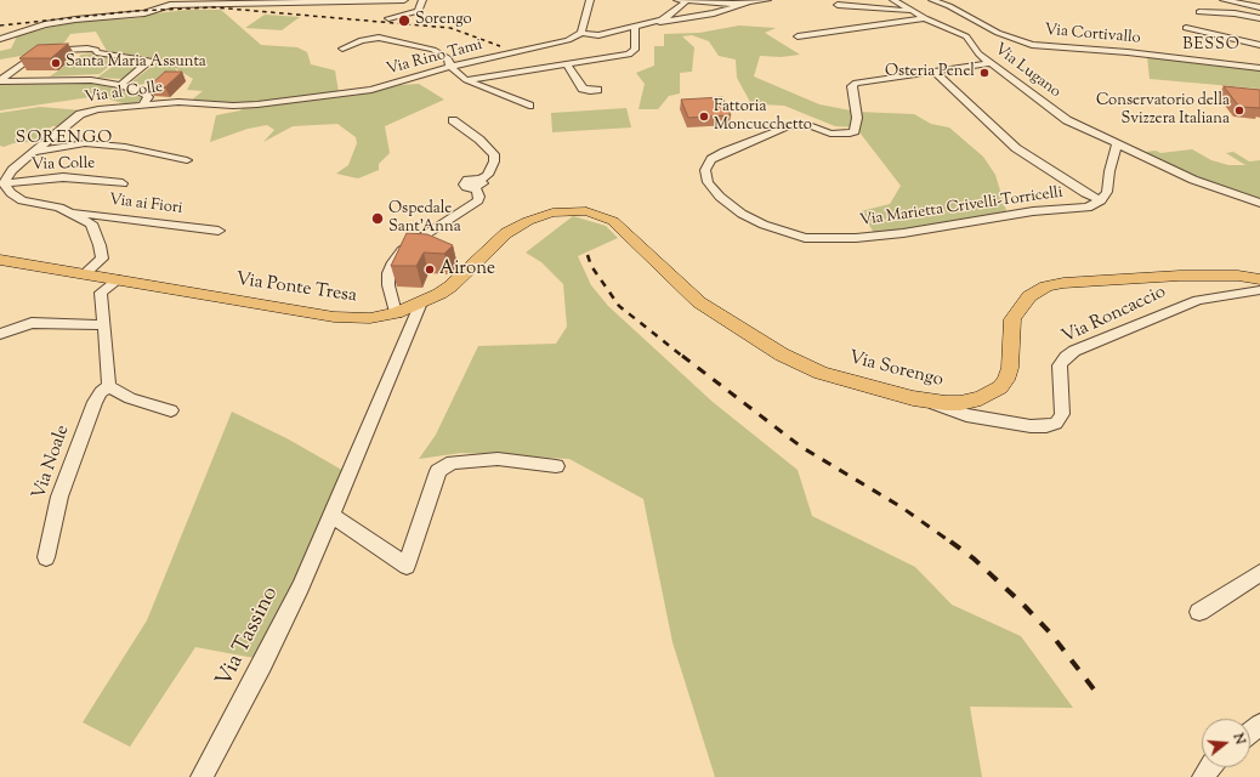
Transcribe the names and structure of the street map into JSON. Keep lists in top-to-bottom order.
{
  "streets": {
    "main road": ["Via Ponte Tresa", "Via Sorengo"],
    "street": [
      "Via Cortivallo",
      "Via Rino Tami",
      "Via Lugano",
      "Via al Colle",
      "Via Colle",
      "Via ai Fiori",
      "Via Marietta Crivelli-Torricelli",
      "Via Roncaccio",
      "Via Noale",
      "Via Tassino"
    ]
  },
  "crossings": [
    ["Via Rino Tami", "Via al Colle"],
    ["Via al Colle", "Via Colle"],
    ["Via Ponte Tresa", "Via Sorengo"],
    ["Via Ponte Tresa", "Via Tassino"],
    ["Via Roncaccio", "Via Sorengo"]
  ],
  "districts": ["BESSO", "SORENGO"],
  "places": [
    "Sorengo",
    "Santa Maria Assunta",
    "Osteria Penel",
    "Conservatorio della Svizzera Italiana",
    "Fattoria Moncucchetto",
    "Ospedale Sant'Anna",
    "Airone"
  ],
  "north": "right"
}
